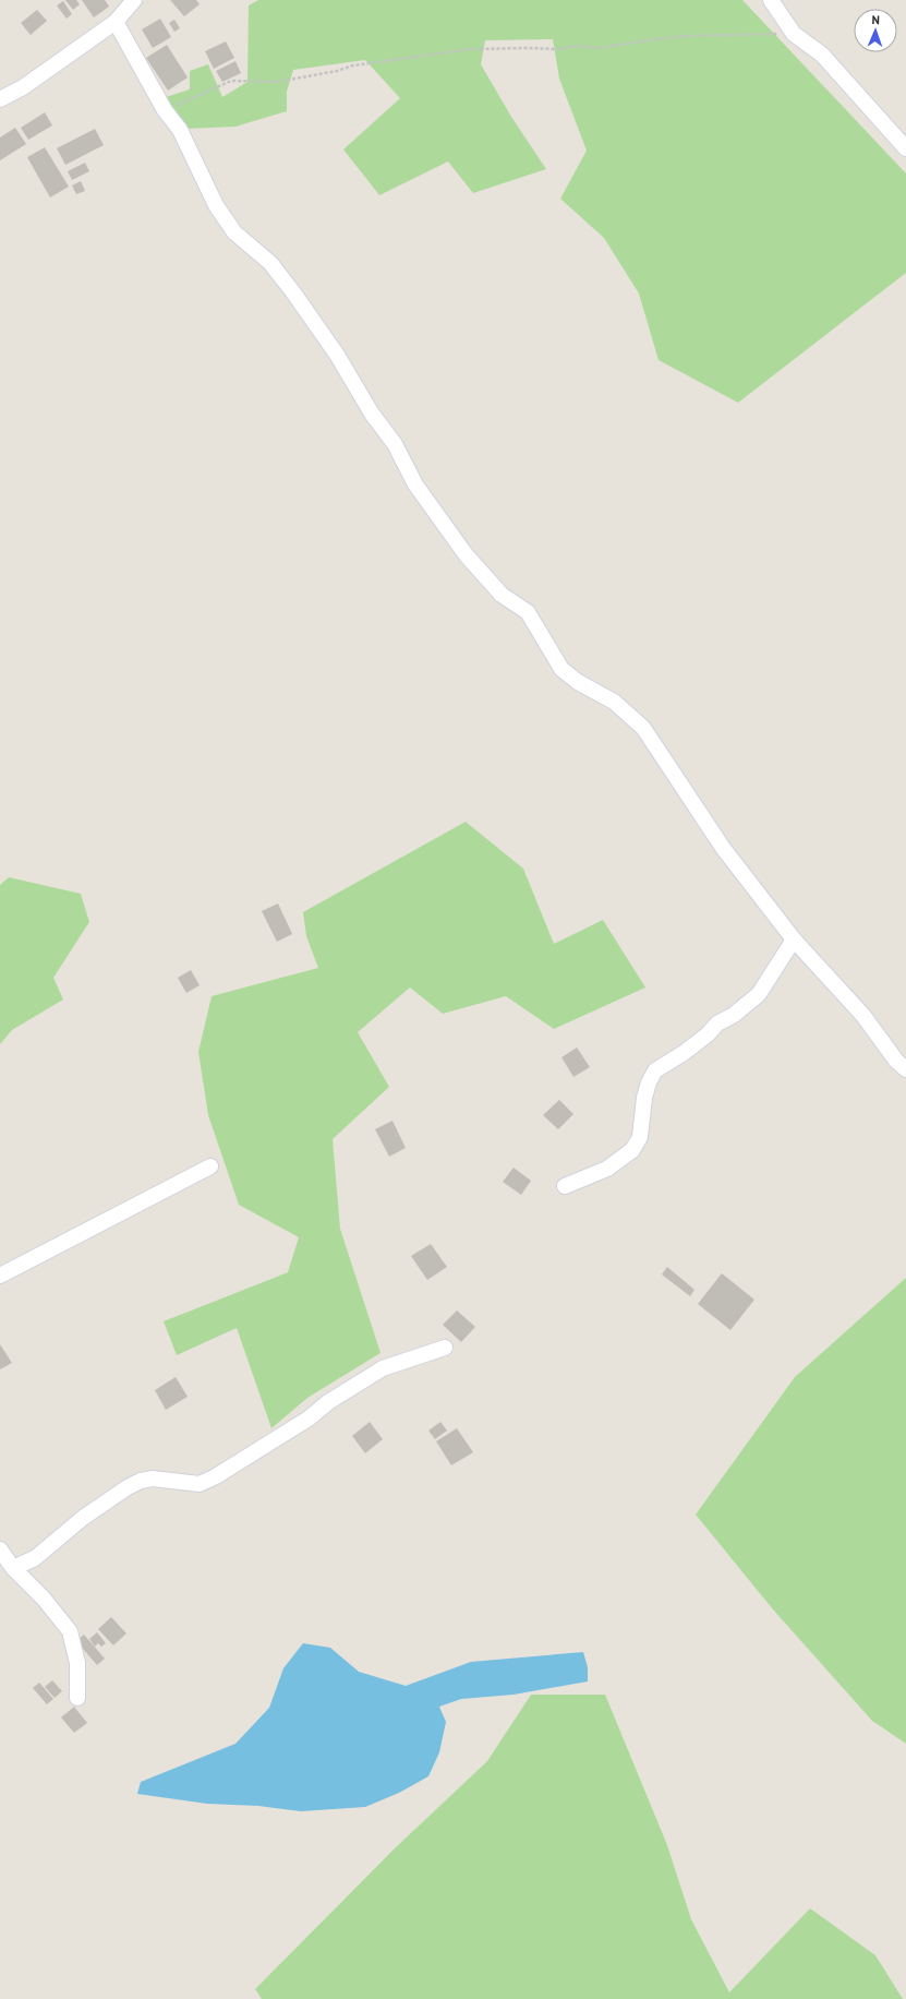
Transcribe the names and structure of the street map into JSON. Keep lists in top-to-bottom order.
{
  "north": "top"
}
